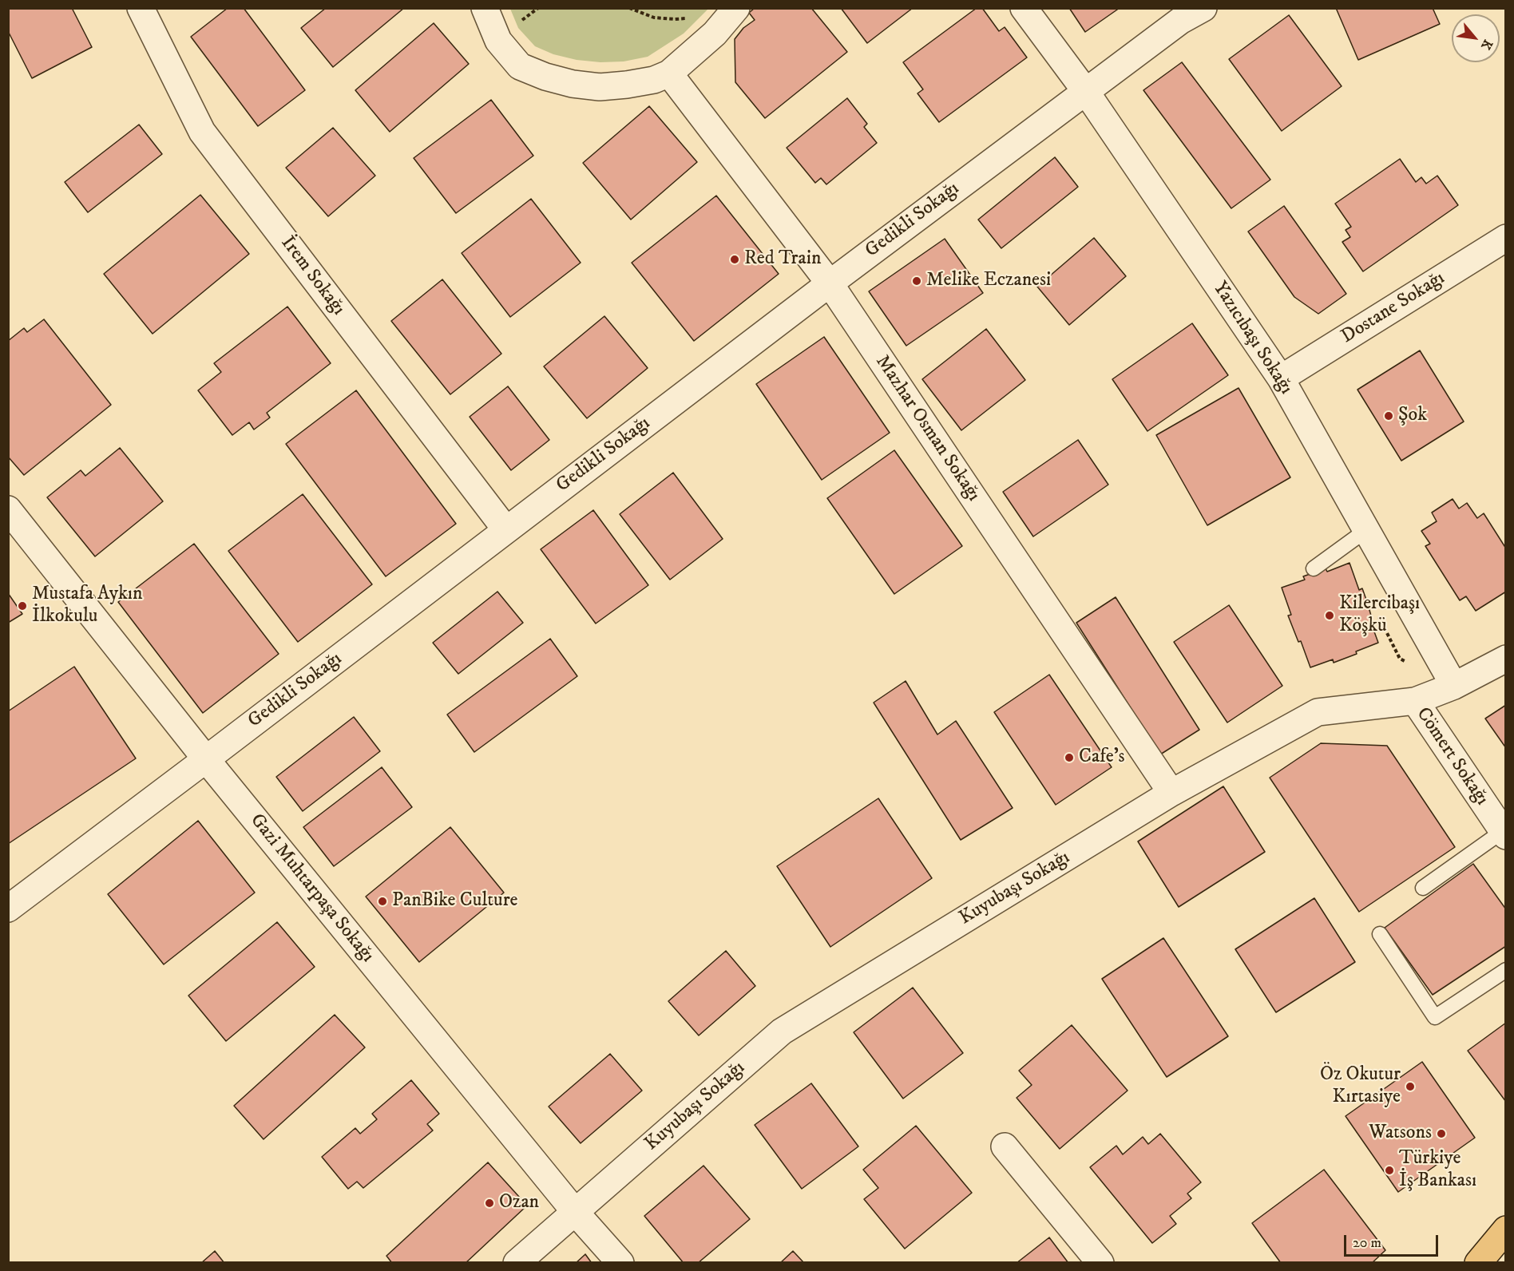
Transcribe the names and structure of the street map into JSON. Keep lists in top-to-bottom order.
{
  "streets": {
    "street": [
      "Gedikli Sokağı",
      "İrem Sokağı",
      "Dostane Sokağı",
      "Yazıcıbaşı Sokağı",
      "Mazhar Osman Sokağı",
      "Cömert Sokağı",
      "Gazi Muhtarpaşa Sokağı",
      "Kuyubaşı Sokağı"
    ]
  },
  "crossings": [
    ["Gedikli Sokağı", "İrem Sokağı"],
    ["Gedikli Sokağı", "Yazıcıbaşı Sokağı"],
    ["Gedikli Sokağı", "Mazhar Osman Sokağı"],
    ["Gedikli Sokağı", "Gazi Muhtarpaşa Sokağı"],
    ["Dostane Sokağı", "Yazıcıbaşı Sokağı"],
    ["Yazıcıbaşı Sokağı", "Kuyubaşı Sokağı"],
    ["Mazhar Osman Sokağı", "Kuyubaşı Sokağı"],
    ["Cömert Sokağı", "Kuyubaşı Sokağı"],
    ["Gazi Muhtarpaşa Sokağı", "Kuyubaşı Sokağı"]
  ],
  "places": [
    "Red Train",
    "Melike Eczanesi",
    "Şok",
    "Mustafa Aykın İlkokulu",
    "Kilercibaşı Köşkü",
    "Cafe's",
    "PanBike Culture",
    "Öz Okutur Kırtasiye",
    "Watsons",
    "Türkiye İş Bankası",
    "Ozan"
  ],
  "scale_bar": "20 m",
  "north": "bottom right"
}
